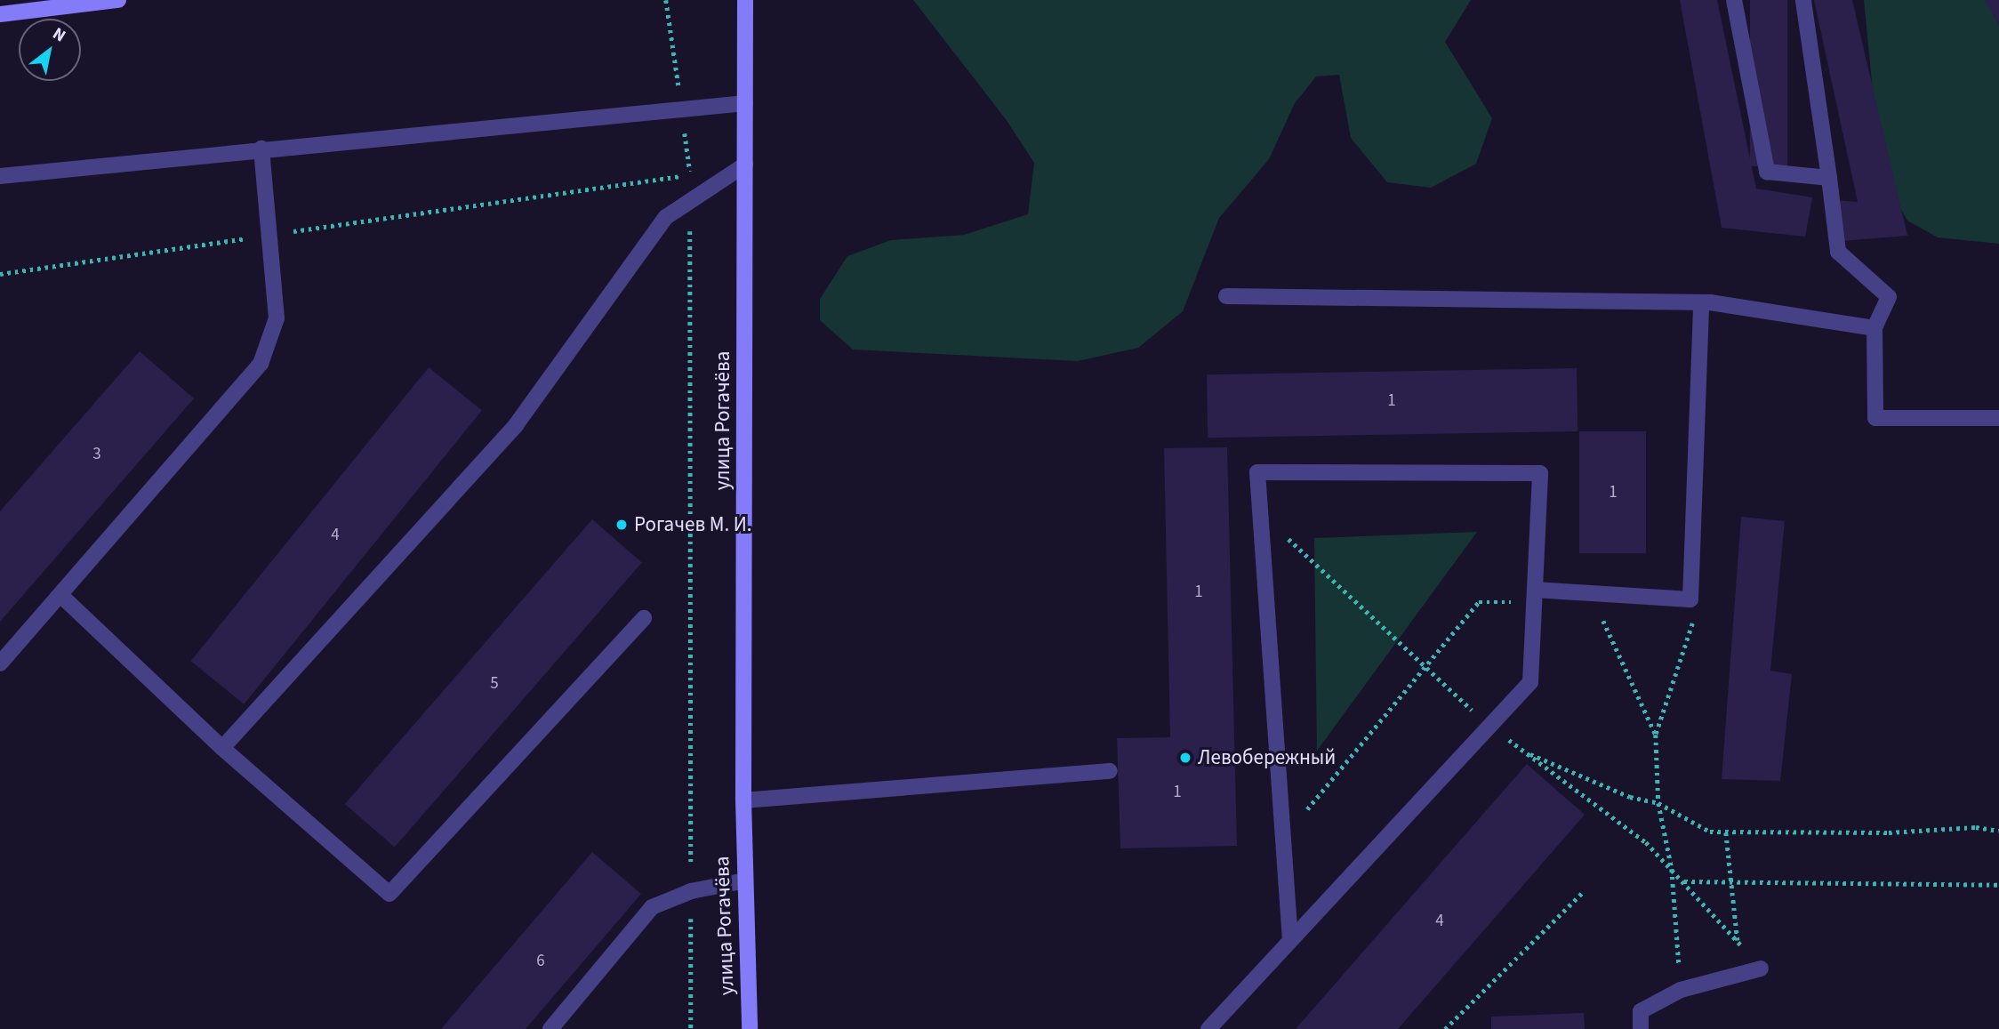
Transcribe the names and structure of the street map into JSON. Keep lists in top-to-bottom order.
{
  "streets": {
    "street": ["улица Рогачёва"]
  },
  "places": ["Рогачев М. И.", "Левобережный"],
  "house_numbers": [
    "1",
    "3",
    "1",
    "4",
    "1",
    "5",
    "1",
    "4",
    "6"
  ],
  "north": "top right"
}
